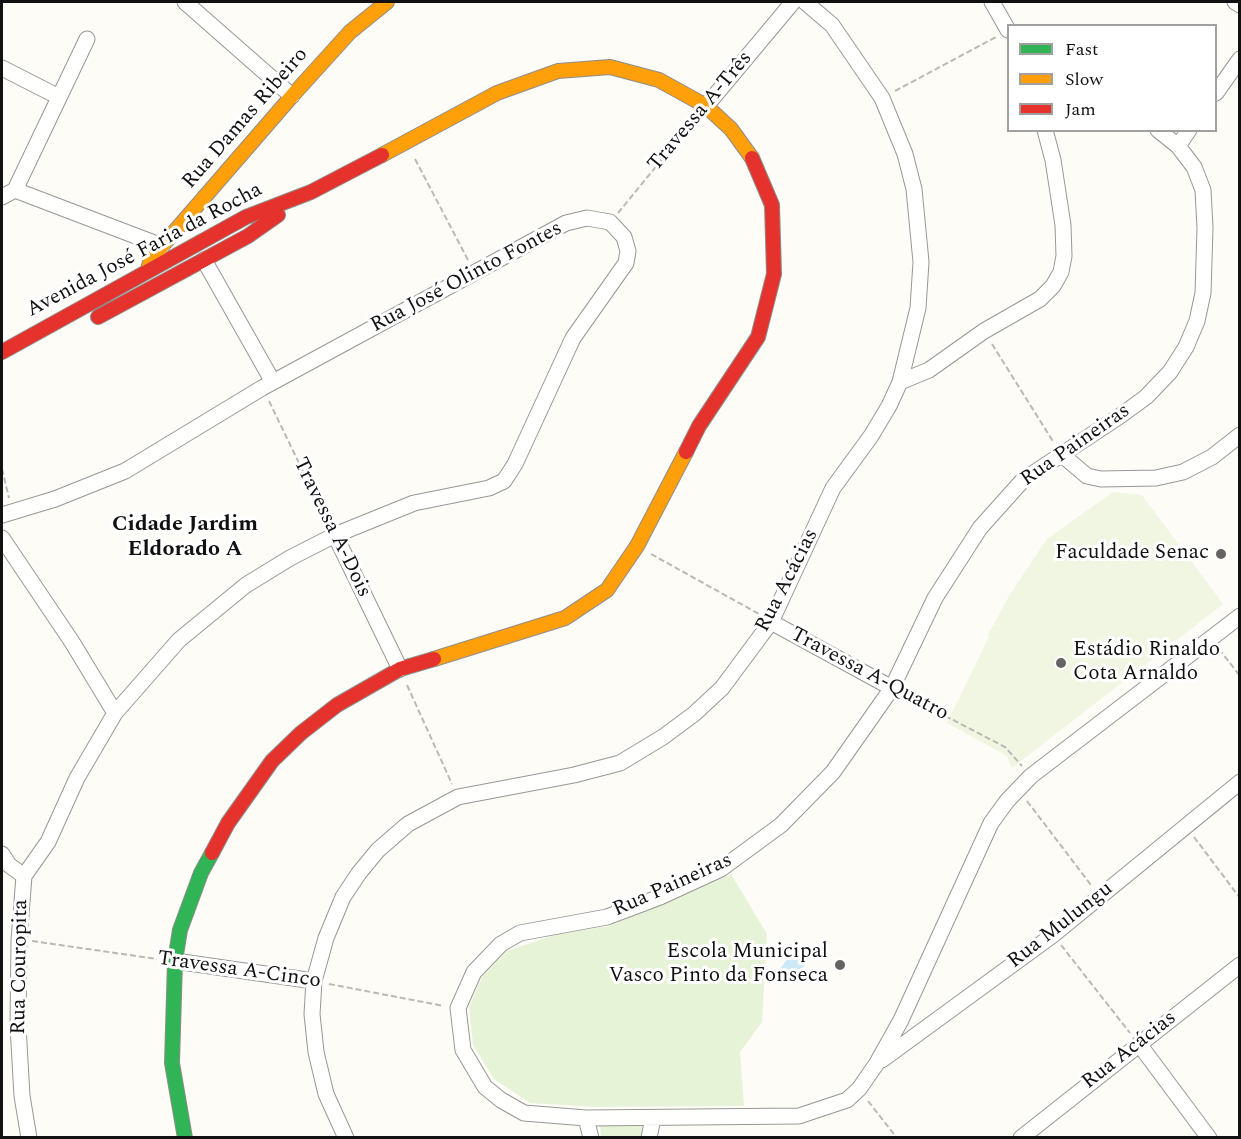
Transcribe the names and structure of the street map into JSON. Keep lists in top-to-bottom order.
{
  "streets": {
    "street": [
      "Travessa A-Três",
      "Rua Damas Ribeiro",
      "Avenida José Faria da Rocha",
      "Rua José Olinto Fontes",
      "Rua Paineiras",
      "Travessa A-Dois",
      "Rua Acácias",
      "Travessa A-Quatro",
      "Rua Mulungu",
      "Rua Couropita",
      "Travessa A-Cinco"
    ]
  },
  "crossings": [
    ["Travessa A-Três", "Avenida José Faria da Rocha"],
    ["Travessa A-Três", "Rua José Olinto Fontes"],
    ["Rua Damas Ribeiro", "Avenida José Faria da Rocha"],
    ["Avenida José Faria da Rocha", "Travessa A-Dois"],
    ["Avenida José Faria da Rocha", "Travessa A-Quatro"],
    ["Avenida José Faria da Rocha", "Travessa A-Cinco"],
    ["Rua José Olinto Fontes", "Travessa A-Dois"],
    ["Rua Paineiras", "Travessa A-Quatro"],
    ["Rua Paineiras", "Travessa A-Cinco"],
    ["Rua Acácias", "Travessa A-Quatro"],
    ["Rua Acácias", "Travessa A-Cinco"],
    ["Rua Couropita", "Travessa A-Cinco"]
  ],
  "districts": ["Cidade Jardim Eldorado A"],
  "places": ["Faculdade Senac", "Estádio Rinaldo Cota Arnaldo", "Escola Municipal Vasco Pinto da Fonseca"],
  "legend": ["Fast", "Slow", "Jam"]
}
